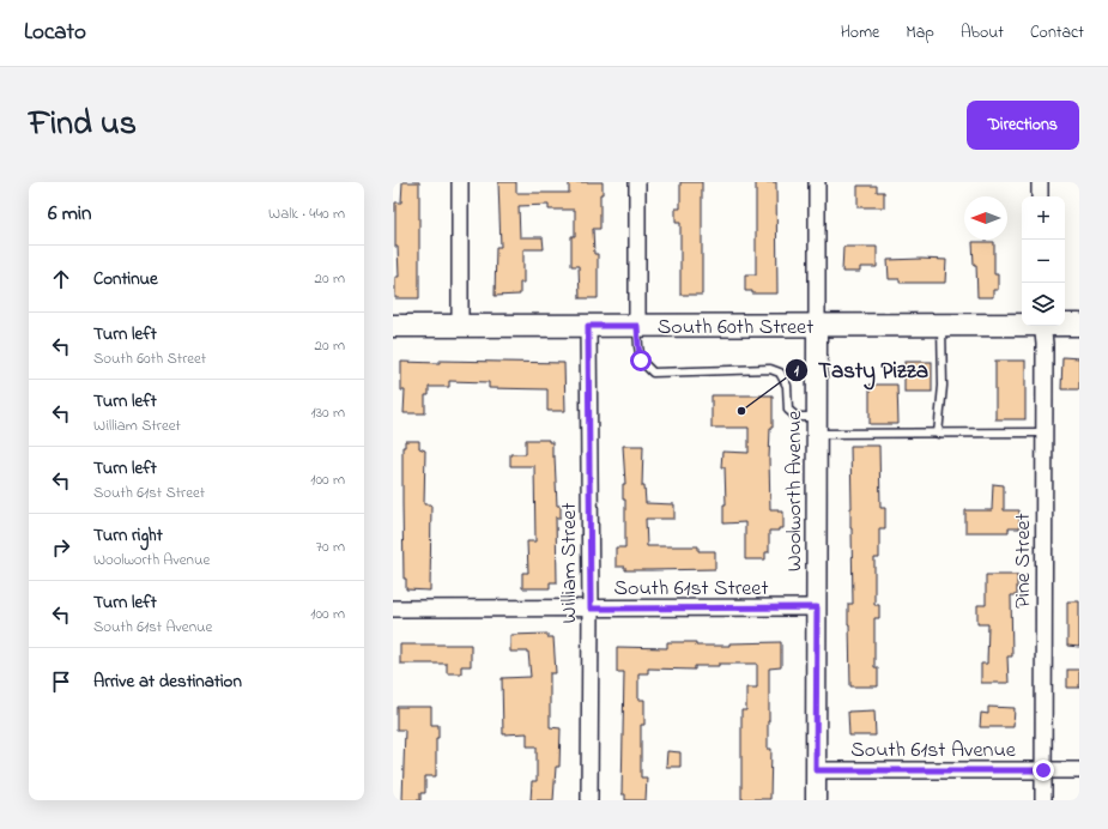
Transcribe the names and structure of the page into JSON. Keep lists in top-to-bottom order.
{
  "streets": {
    "main road": ["South 60th Street"],
    "street": [
      "Woolworth Avenue",
      "Pine Street",
      "William Street",
      "South 61st Street",
      "South 61st Avenue"
    ]
  },
  "crossings": [
    ["South 60th Street", "Woolworth Avenue"],
    ["South 60th Street", "William Street"],
    ["Woolworth Avenue", "South 61st Street"],
    ["Woolworth Avenue", "South 61st Avenue"],
    ["Pine Street", "South 61st Avenue"],
    ["William Street", "South 61st Street"]
  ],
  "places": ["Tasty Pizza"],
  "north": "left",
  "page": {
    "header": "Locato",
    "nav": [
      "Home",
      "Map",
      "About",
      "Contact"
    ],
    "title": "Find us",
    "buttons": "Directions",
    "heading": ["6 min", "Walk · 440 m"],
    "map_buttons": ["+", "−"],
    "list": [
      ["Continue", "20 m"],
      ["Turn left", "South 60th Street", "20 m"],
      ["Turn left", "William Street", "130 m"],
      ["Turn left", "South 61st Street", "100 m"],
      ["Turn right", "Woolworth Avenue", "70 m"],
      ["Turn left", "South 61st Avenue", "100 m"],
      "Arrive at destination"
    ]
  }
}
